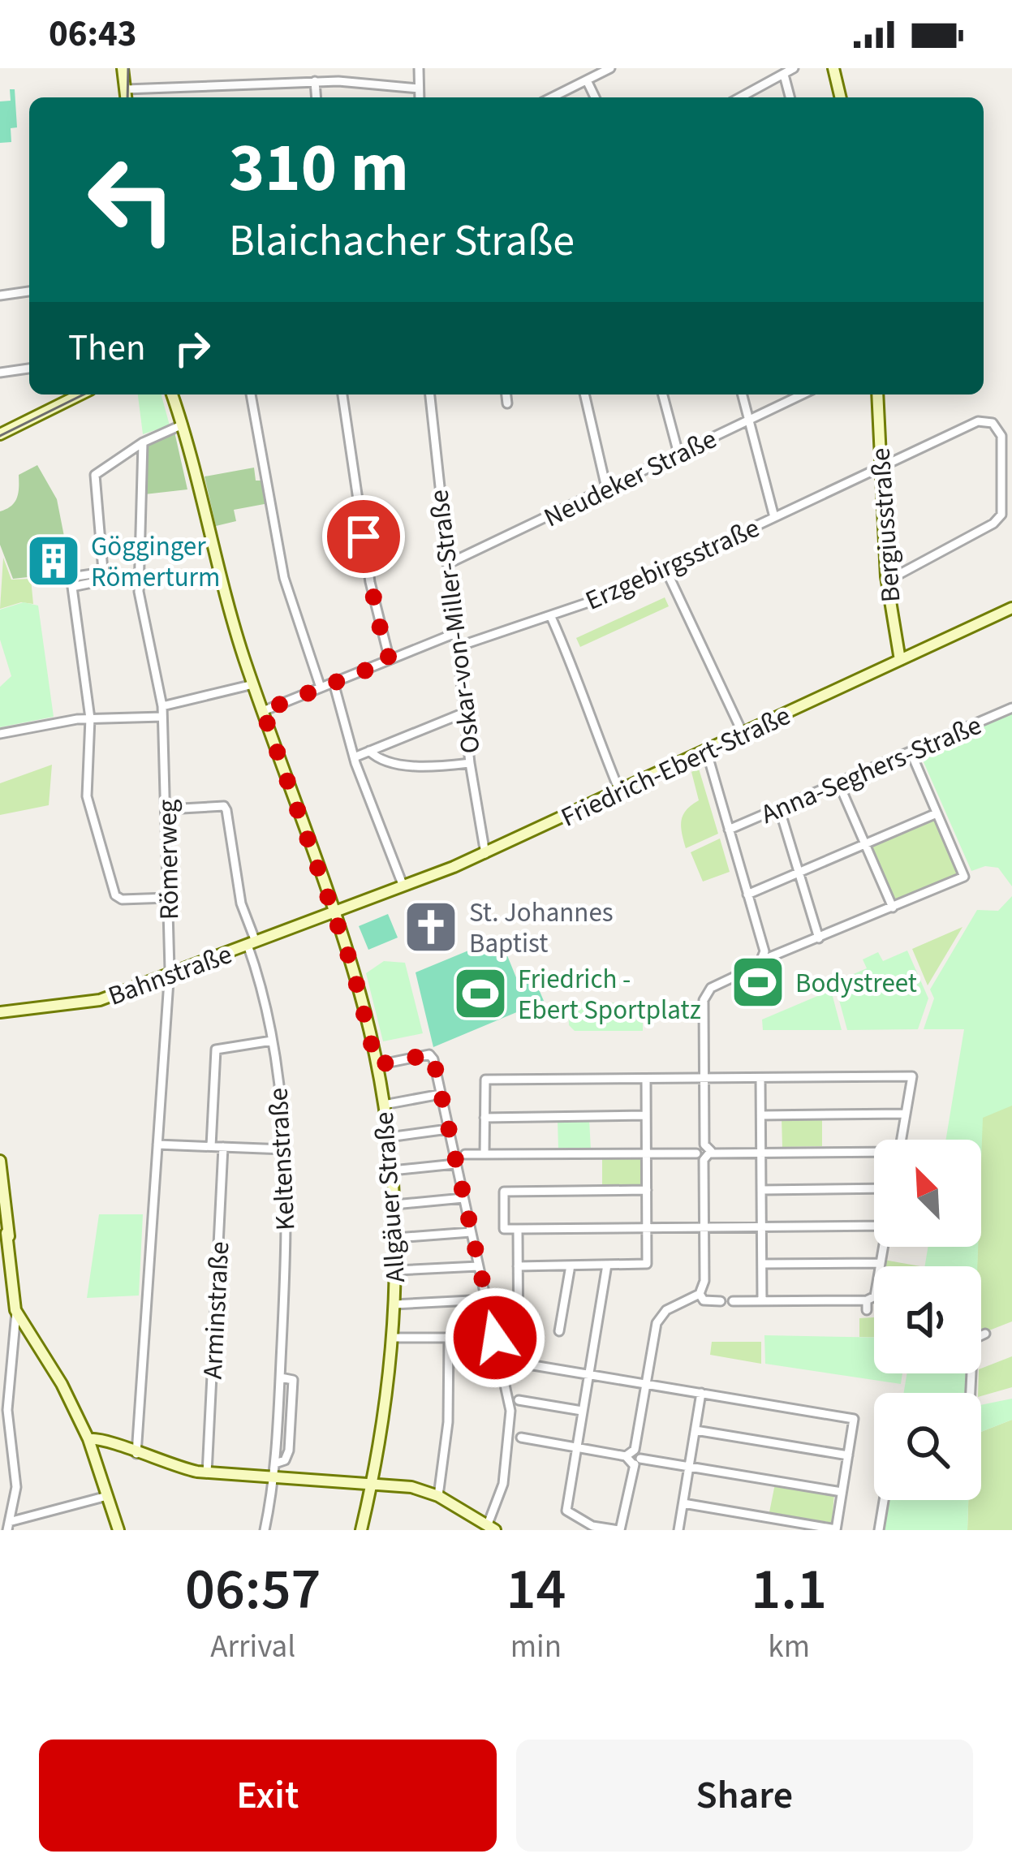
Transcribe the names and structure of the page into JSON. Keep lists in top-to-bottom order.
{
  "streets": {
    "street": [
      "Neudeker Straße",
      "Bergiusstraße",
      "Erzgebirgsstraße",
      "Oskar-von-Miller-Straße",
      "Friedrich-Ebert-Straße",
      "Anna-Seghers-Straße",
      "Römerweg",
      "Bahnstraße",
      "Keltenstraße",
      "Allgäuer Straße",
      "Arminstraße"
    ]
  },
  "crossings": [
    ["Neudeker Straße", "Oskar-von-Miller-Straße"],
    ["Bergiusstraße", "Erzgebirgsstraße"],
    ["Bergiusstraße", "Friedrich-Ebert-Straße"],
    ["Erzgebirgsstraße", "Oskar-von-Miller-Straße"],
    ["Oskar-von-Miller-Straße", "Friedrich-Ebert-Straße"],
    ["Friedrich-Ebert-Straße", "Bahnstraße"],
    ["Friedrich-Ebert-Straße", "Allgäuer Straße"],
    ["Römerweg", "Bahnstraße"],
    ["Römerweg", "Keltenstraße"],
    ["Bahnstraße", "Keltenstraße"],
    ["Bahnstraße", "Allgäuer Straße"]
  ],
  "places": {
    "building": ["Gögginger Römerturm"],
    "church": ["St. Johannes Baptist"],
    "sports": ["Bodystreet", "Friedrich - Ebert Sportplatz"]
  },
  "north": "top left",
  "page": {
    "status": "06:43",
    "turn": ["310 m", "Blaichacher Straße"],
    "then": "Then",
    "eta": [
      "06:57",
      "Arrival",
      "14",
      "min",
      "1.1",
      "km"
    ],
    "buttons": ["Exit", "Share"]
  }
}
